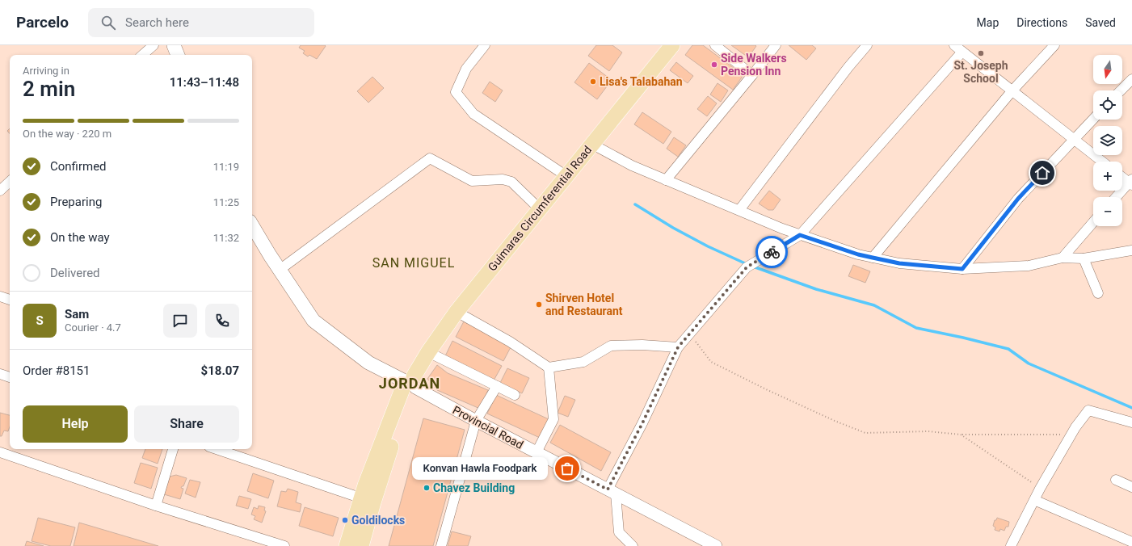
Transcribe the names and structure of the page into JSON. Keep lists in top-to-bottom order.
{
  "streets": {
    "main road": ["Guimaras Circumferential Road", "Provincial Road"]
  },
  "crossings": [
    ["Guimaras Circumferential Road", "Provincial Road"]
  ],
  "districts": ["SAN MIGUEL", "JORDAN"],
  "places": [
    "St. Joseph School",
    "Side Walkers Pension Inn",
    "Lisa's Talabahan",
    "Shirven Hotel and Restaurant",
    "Konvan Hawla Foodpark",
    "Chavez Building",
    "Goldilocks"
  ],
  "north": "bottom",
  "page": {
    "header": "Parcelo",
    "search": "Search here",
    "nav": ["Map", "Directions", "Saved"],
    "map_buttons": ["+", "−"],
    "heading": ["2 min", "Arriving in", "11:43–11:48"],
    "panel": [
      "Sam",
      "Courier · 4.7",
      "Order #8151",
      "$18.07"
    ],
    "bar": "On the way · 220 m",
    "list": [
      ["Confirmed", "11:19"],
      ["Preparing", "11:25"],
      ["On the way", "11:32"],
      "Delivered"
    ],
    "round": "S",
    "buttons": ["Help", "Share"],
    "bubble": "Konvan Hawla Foodpark"
  }
}
